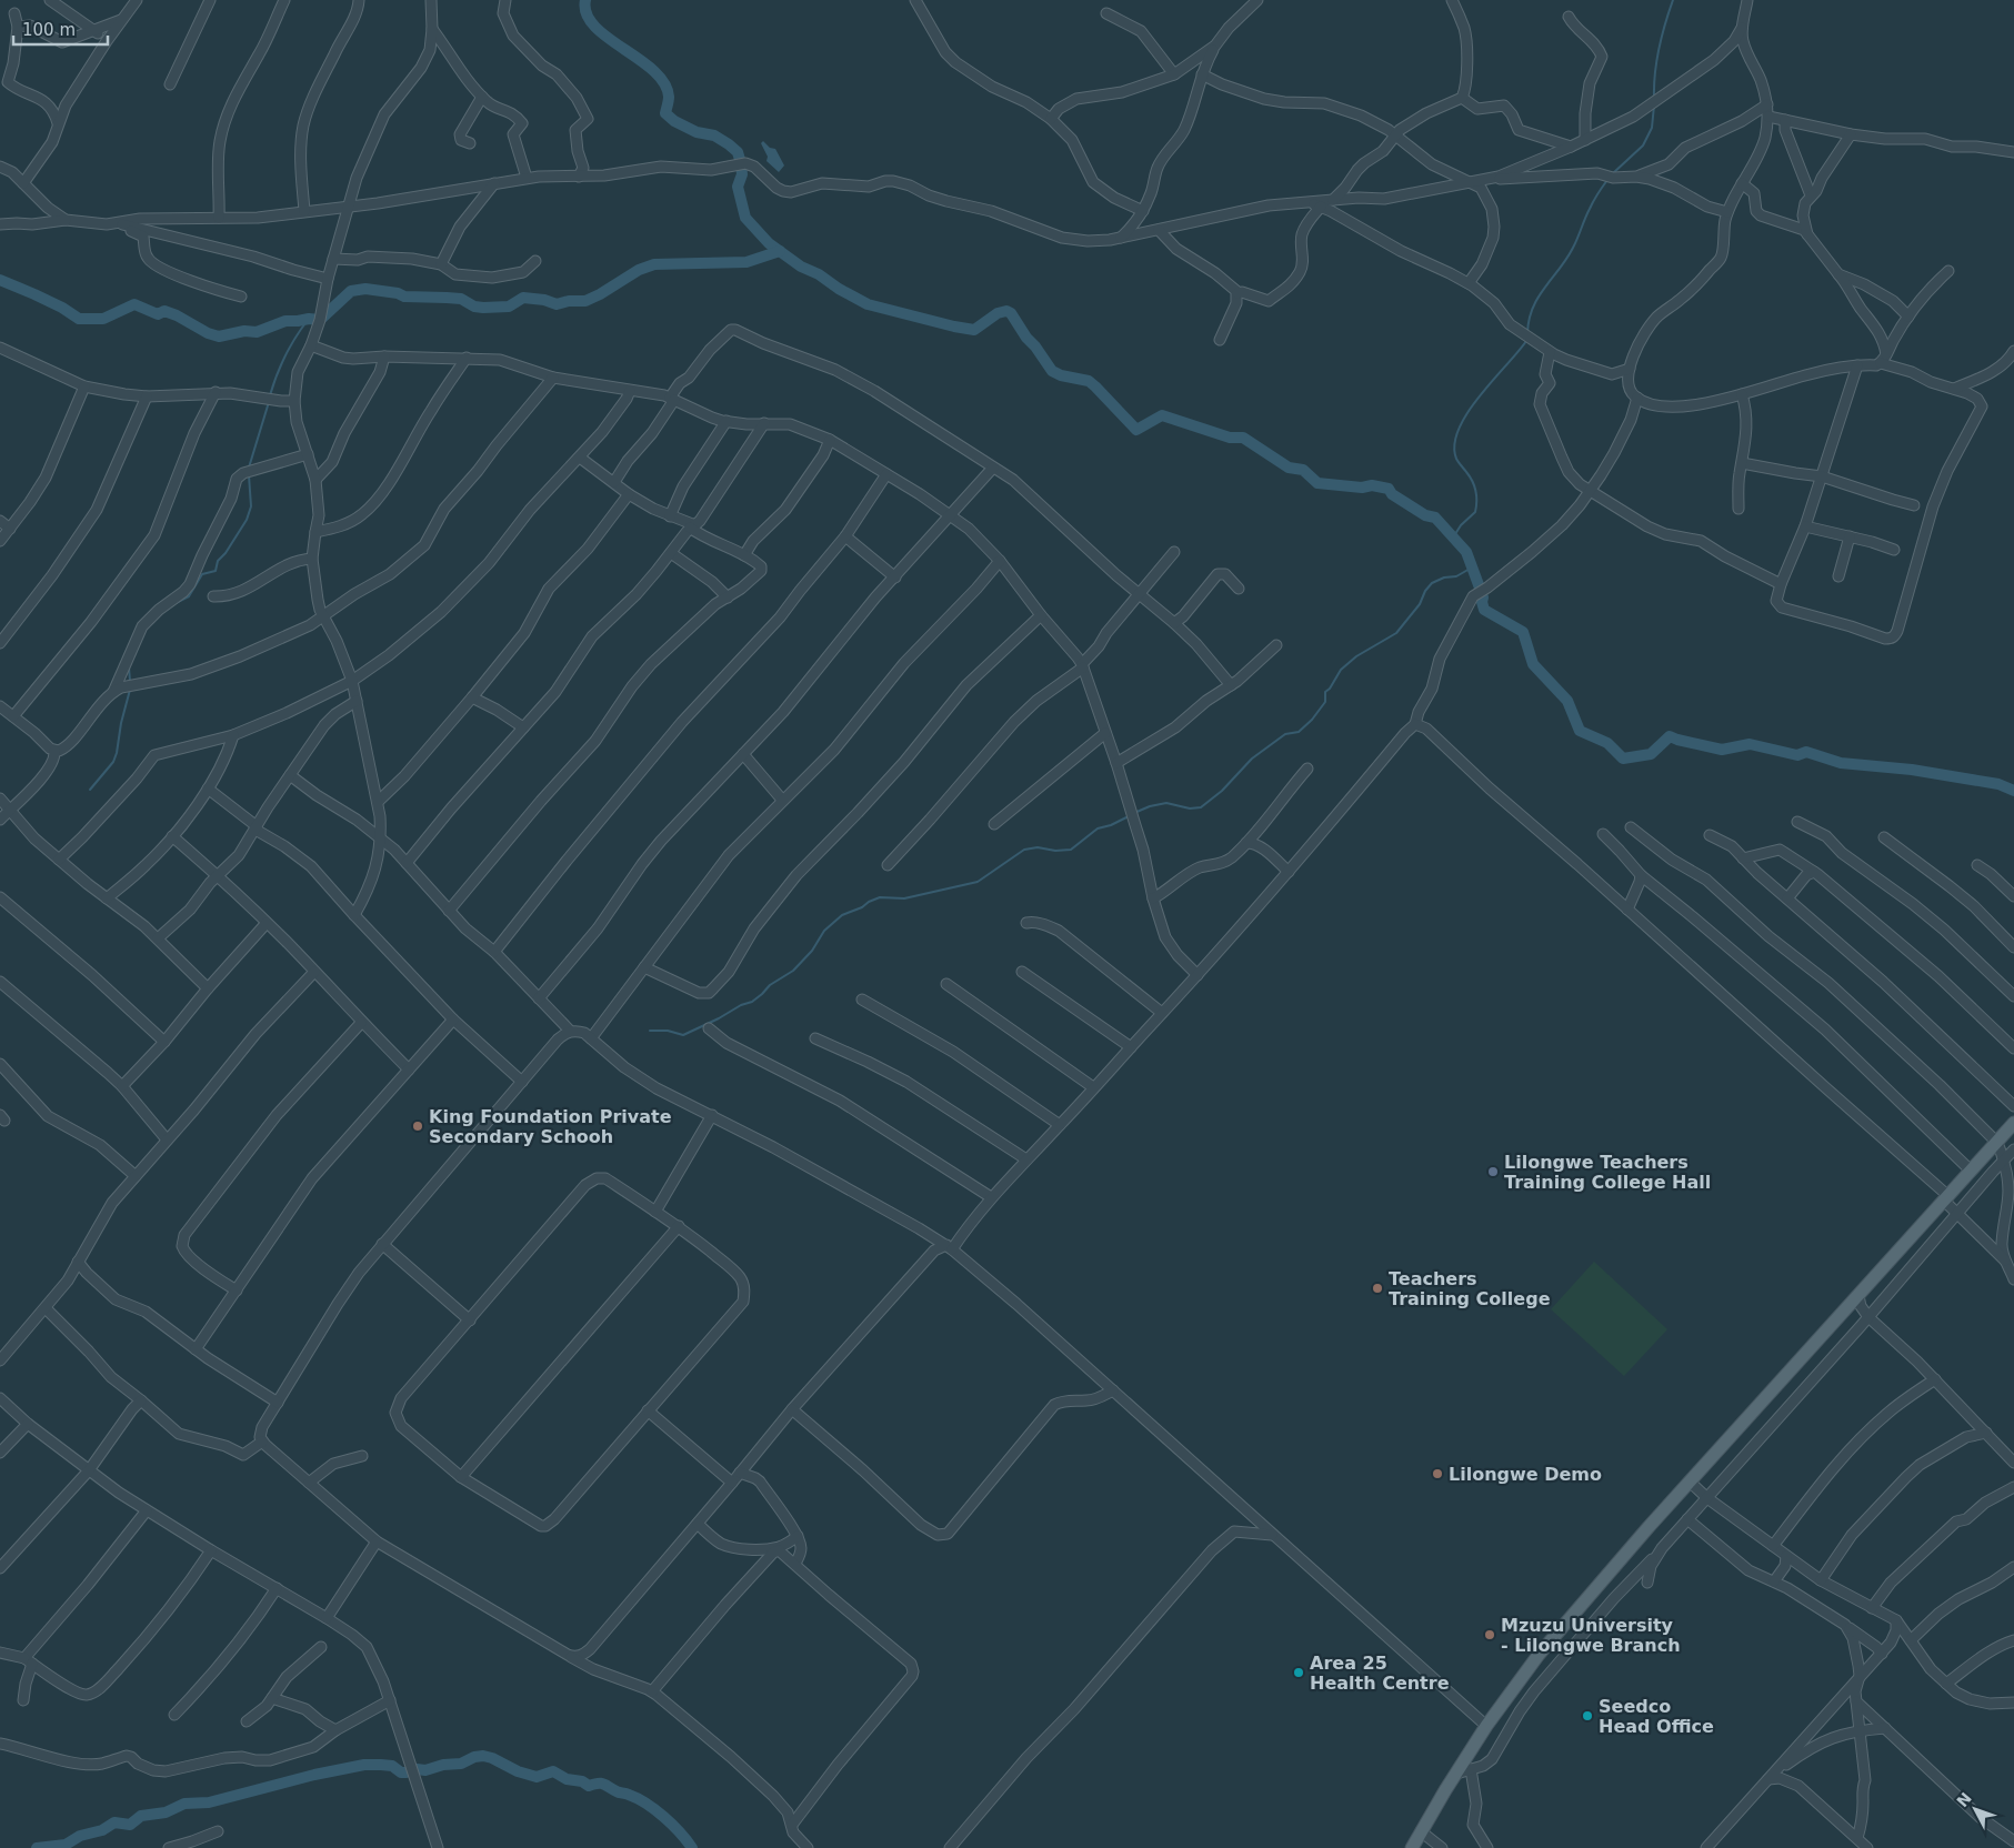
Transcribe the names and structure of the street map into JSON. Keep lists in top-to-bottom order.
{
  "places": [
    "King Foundation Private Secondary Schooh",
    "Lilongwe Teachers Training College Hall",
    "Teachers Training College",
    "Lilongwe Demo",
    "Mzuzu University - Lilongwe Branch",
    "Area 25 Health Centre",
    "Seedco Head Office"
  ],
  "scale_bar": "100 m",
  "north": "top left"
}
